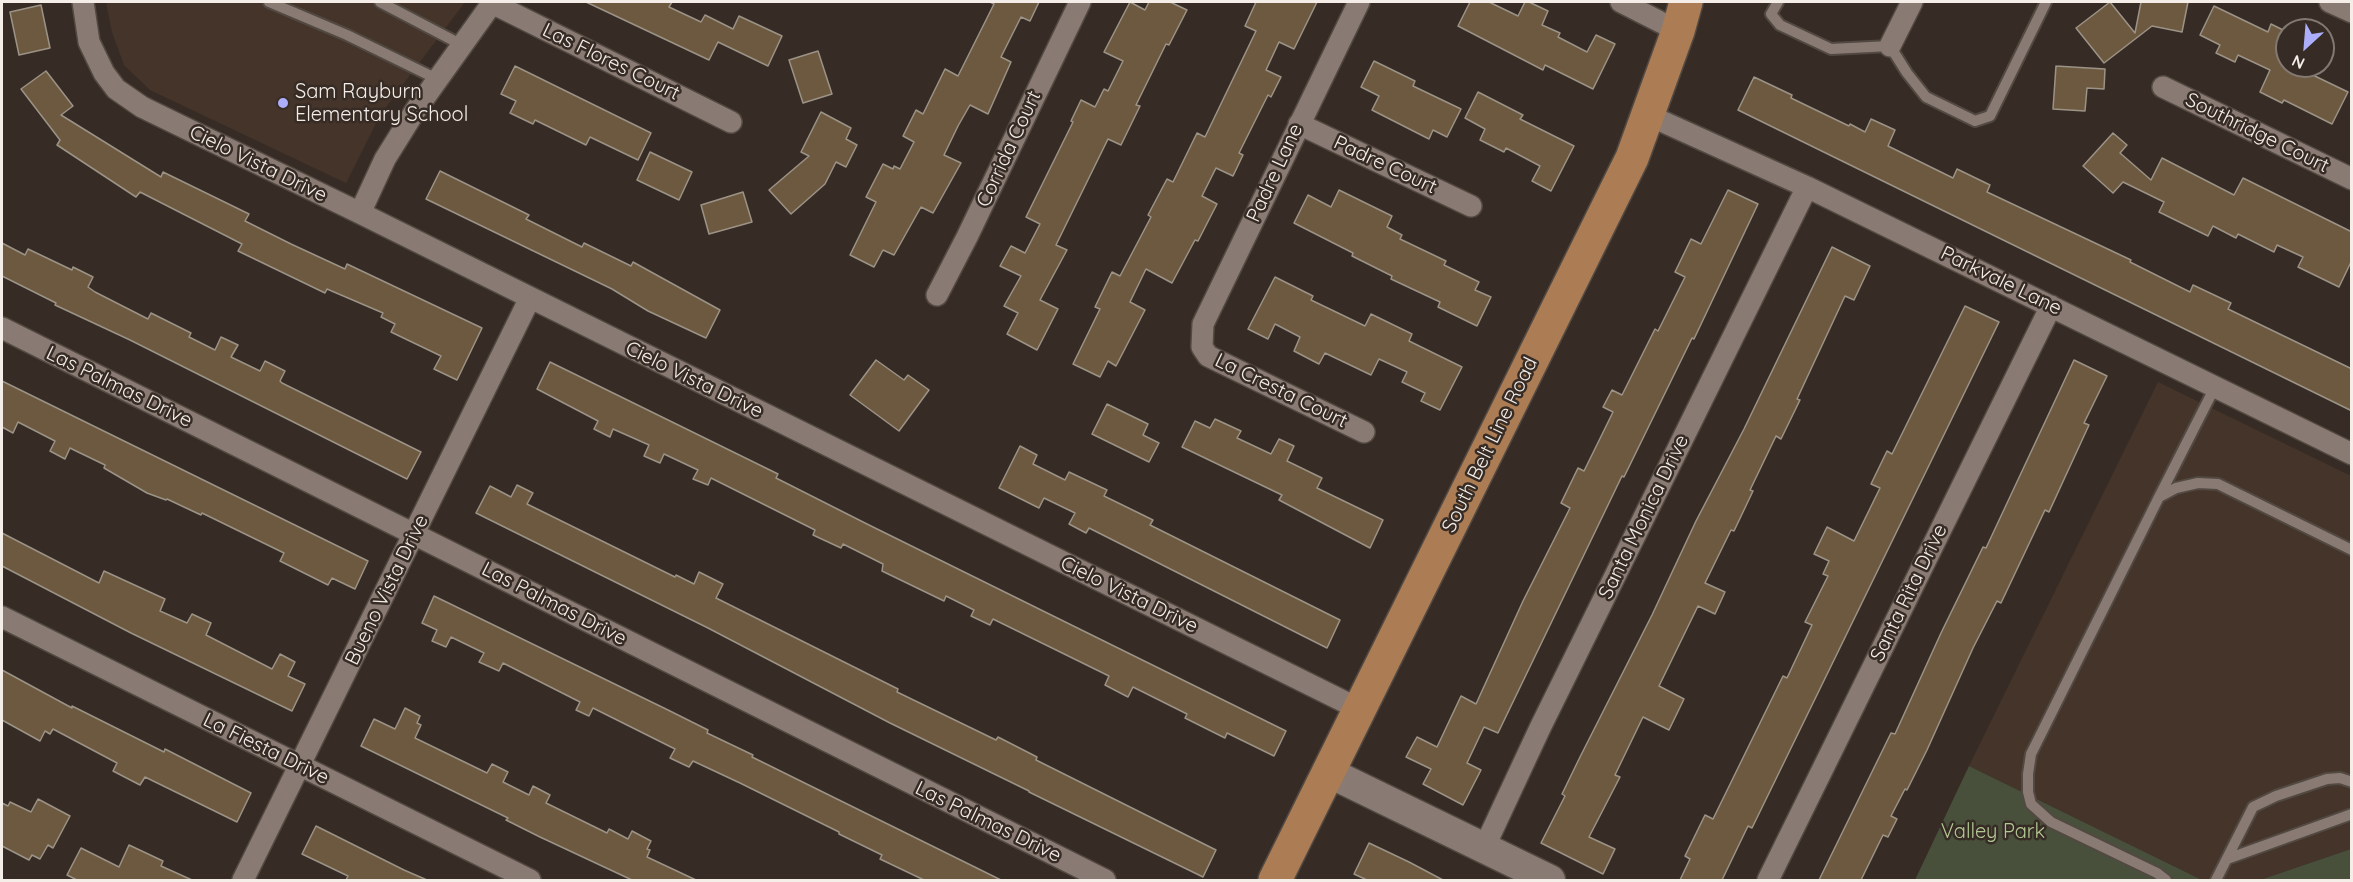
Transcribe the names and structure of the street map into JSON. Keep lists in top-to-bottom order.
{
  "streets": {
    "main road": ["South Belt Line Road"],
    "street": [
      "Las Flores Court",
      "Southridge Court",
      "Corrida Court",
      "Cielo Vista Drive",
      "Padre Court",
      "Padre Lane",
      "Parkvale Lane",
      "Las Palmas Drive",
      "La Cresta Court",
      "Santa Monica Drive",
      "Bueno Vista Drive",
      "Santa Rita Drive",
      "La Fiesta Drive"
    ]
  },
  "crossings": [
    ["Cielo Vista Drive", "South Belt Line Road"],
    ["Cielo Vista Drive", "Bueno Vista Drive"],
    ["Padre Court", "Padre Lane"],
    ["Padre Lane", "La Cresta Court"],
    ["Parkvale Lane", "South Belt Line Road"],
    ["Parkvale Lane", "Santa Monica Drive"],
    ["Parkvale Lane", "Santa Rita Drive"],
    ["Las Palmas Drive", "Bueno Vista Drive"],
    ["Bueno Vista Drive", "La Fiesta Drive"]
  ],
  "parks": ["Valley Park"],
  "places": ["Sam Rayburn Elementary School"],
  "north": "bottom left"
}
